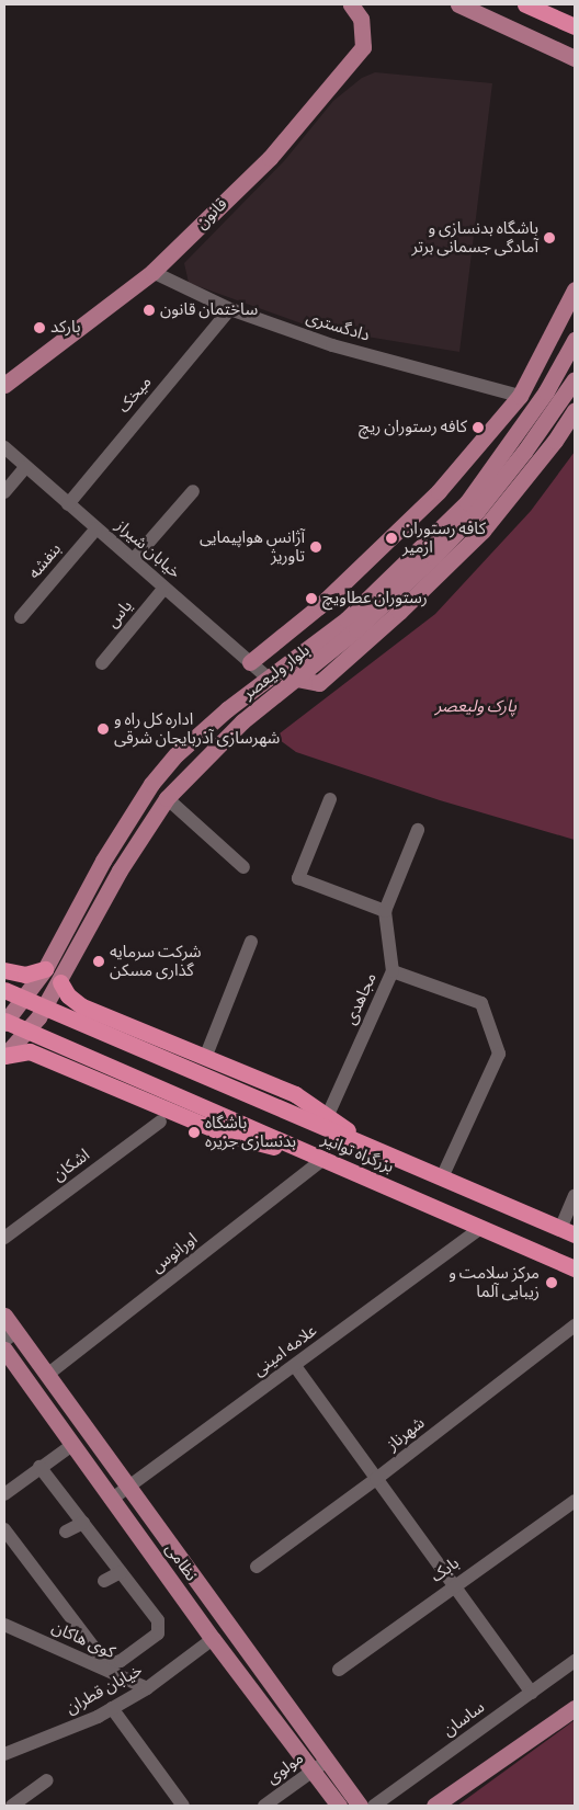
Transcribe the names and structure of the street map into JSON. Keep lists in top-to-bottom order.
{
  "streets": {
    "highway": ["بزرگراه توانیر"],
    "main road": ["قانون", "بلوار ولیعصر", "نظامی"],
    "street": [
      "دادگستری",
      "میخک",
      "خیابان شیراز",
      "بنفشه",
      "یاس",
      "مجاهدی",
      "اشکان",
      "اورانوس",
      "علامه امینی",
      "شهرناز",
      "بابک",
      "کوی هاکان",
      "خیابان قطران",
      "ساسان",
      "مولوی"
    ]
  },
  "crossings": [
    ["قانون", "دادگستری"],
    ["دادگستری", "میخک"],
    ["میخک", "خیابان شیراز"],
    ["خیابان شیراز", "بنفشه"],
    ["خیابان شیراز", "یاس"],
    ["خیابان شیراز", "بلوار ولیعصر"],
    ["بلوار ولیعصر", "بزرگراه توانیر"],
    ["بزرگراه توانیر", "اورانوس"],
    ["بزرگراه توانیر", "علامه امینی"],
    ["اورانوس", "نظامی"],
    ["علامه امینی", "نظامی"],
    ["نظامی", "خیابان قطران"],
    ["نظامی", "مولوی"],
    ["کوی هاکان", "خیابان قطران"]
  ],
  "parks": ["پارک ولیعصر"],
  "places": [
    "باشگاه بدنسازی و آمادگی جسمانی برتر",
    "ساختمان قانون",
    "بارکد",
    "کافه رستوران ریچ",
    "کافه رستوران ازمیر",
    "آژانس هواپیمایی تاوریژ",
    "رستوران عطاویچ",
    "اداره کل راه و شهرسازی آذربایجان شرقی",
    "شرکت سرمایه گذاری مسکن",
    "باشگاه بدنسازی جزیره",
    "مرکز سلامت و زیبایی آلما"
  ]
}
